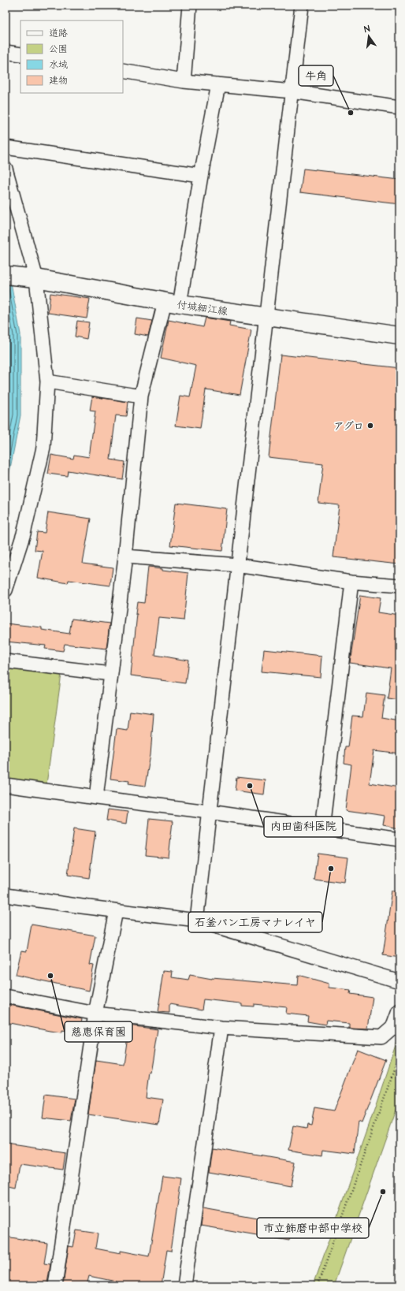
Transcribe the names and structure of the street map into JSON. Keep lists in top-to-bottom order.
{
  "streets": {
    "main road": ["付城細江線"]
  },
  "places": [
    "牛角",
    "アグロ",
    "内田歯科医院",
    "石釜パン工房マナレイヤ",
    "慈恵保育園",
    "市立飾磨中部中学校"
  ],
  "legend": [
    "道路",
    "公園",
    "水域",
    "建物"
  ],
  "north": "top"
}
